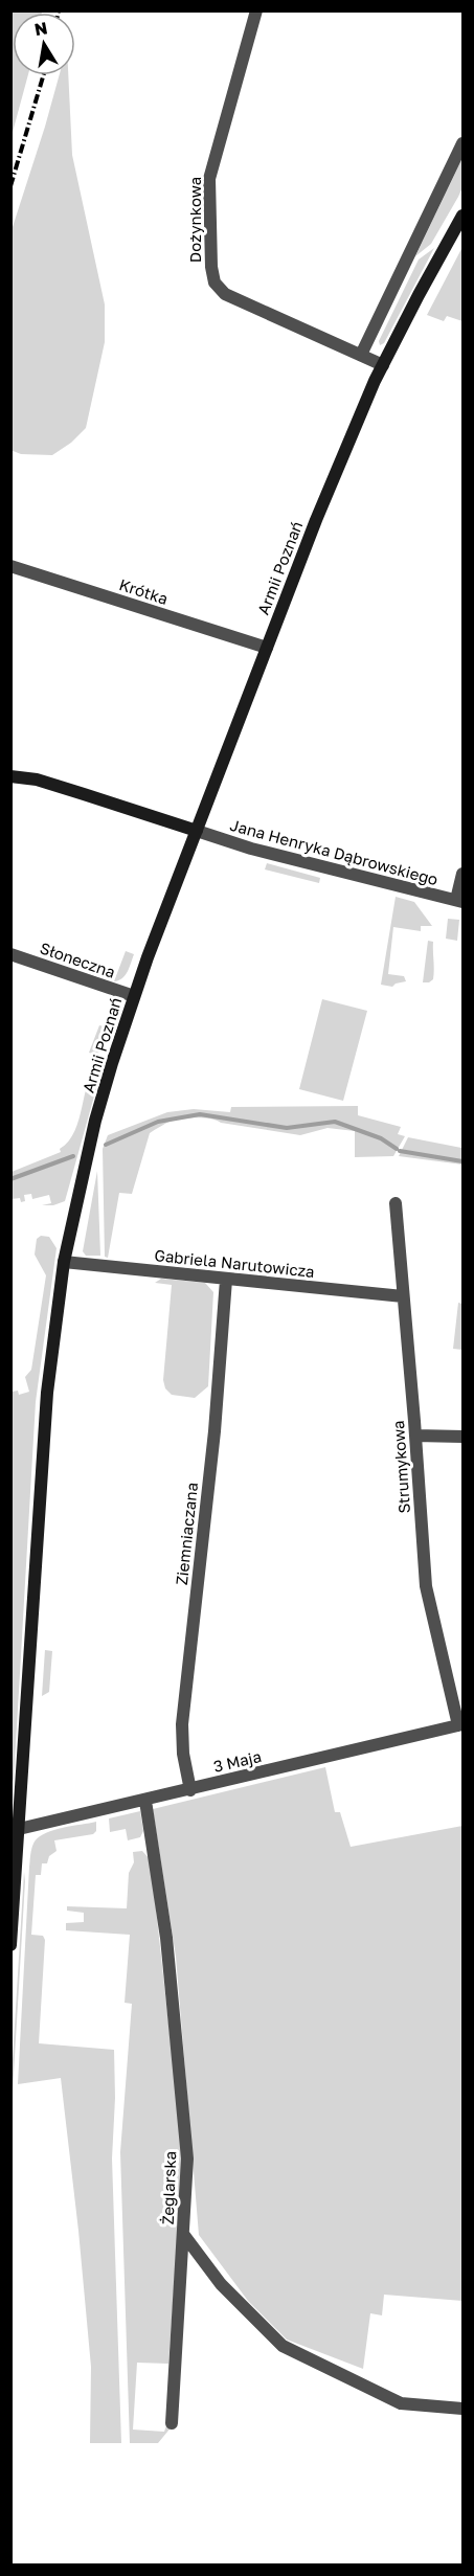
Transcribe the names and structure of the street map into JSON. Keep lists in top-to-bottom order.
{
  "streets": {
    "main road": ["Armii Poznań"],
    "street": [
      "Dożynkowa",
      "Krótka",
      "Jana Henryka Dąbrowskiego",
      "Słoneczna",
      "Gabriela Narutowicza",
      "Strumykowa",
      "Ziemniaczana",
      "3 Maja",
      "Żeglarska"
    ]
  },
  "crossings": [
    ["Dożynkowa", "Armii Poznań"],
    ["Armii Poznań", "Krótka"],
    ["Armii Poznań", "Jana Henryka Dąbrowskiego"],
    ["Armii Poznań", "Słoneczna"],
    ["Armii Poznań", "Gabriela Narutowicza"],
    ["Armii Poznań", "3 Maja"],
    ["Gabriela Narutowicza", "Strumykowa"],
    ["Gabriela Narutowicza", "Ziemniaczana"],
    ["Strumykowa", "3 Maja"],
    ["Ziemniaczana", "3 Maja"],
    ["3 Maja", "Żeglarska"]
  ],
  "north": "top"
}
